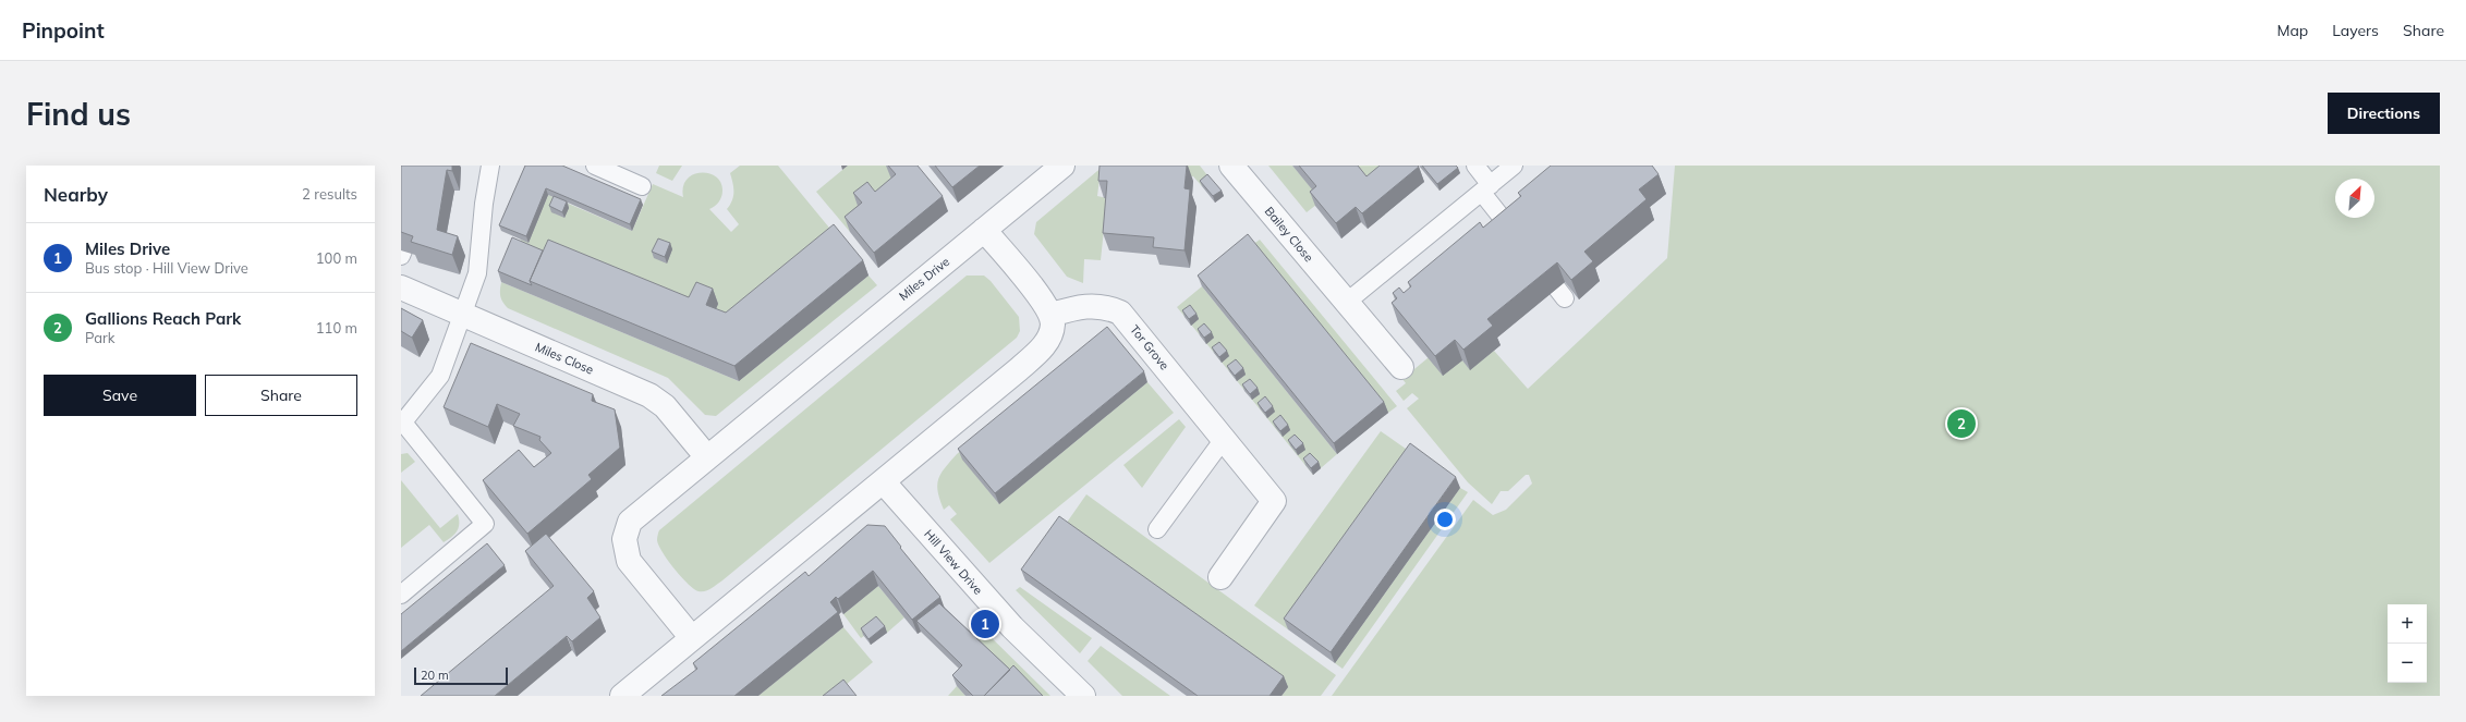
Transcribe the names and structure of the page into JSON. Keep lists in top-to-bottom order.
{
  "streets": {
    "street": [
      "Bailey Close",
      "Miles Drive",
      "Tor Grove",
      "Miles Close",
      "Hill View Drive"
    ]
  },
  "crossings": [
    ["Miles Drive", "Miles Close"]
  ],
  "scale_bar": "20 m",
  "north": "top right",
  "page": {
    "header": "Pinpoint",
    "nav": ["Map", "Layers", "Share"],
    "buttons": [
      "Directions",
      ["Save", "Share"]
    ],
    "title": "Find us",
    "heading": ["Nearby", "2 results"],
    "list": [
      {
        "mark": "1",
        "name": "Miles Drive",
        "note": "Bus stop · Hill View Drive",
        "value": "100 m"
      },
      {
        "mark": "2",
        "name": "Gallions Reach Park",
        "note": "Park",
        "value": "110 m"
      }
    ],
    "pins": ["2", "1"],
    "map_buttons": ["+", "−"],
    "scale": "20 m"
  }
}
